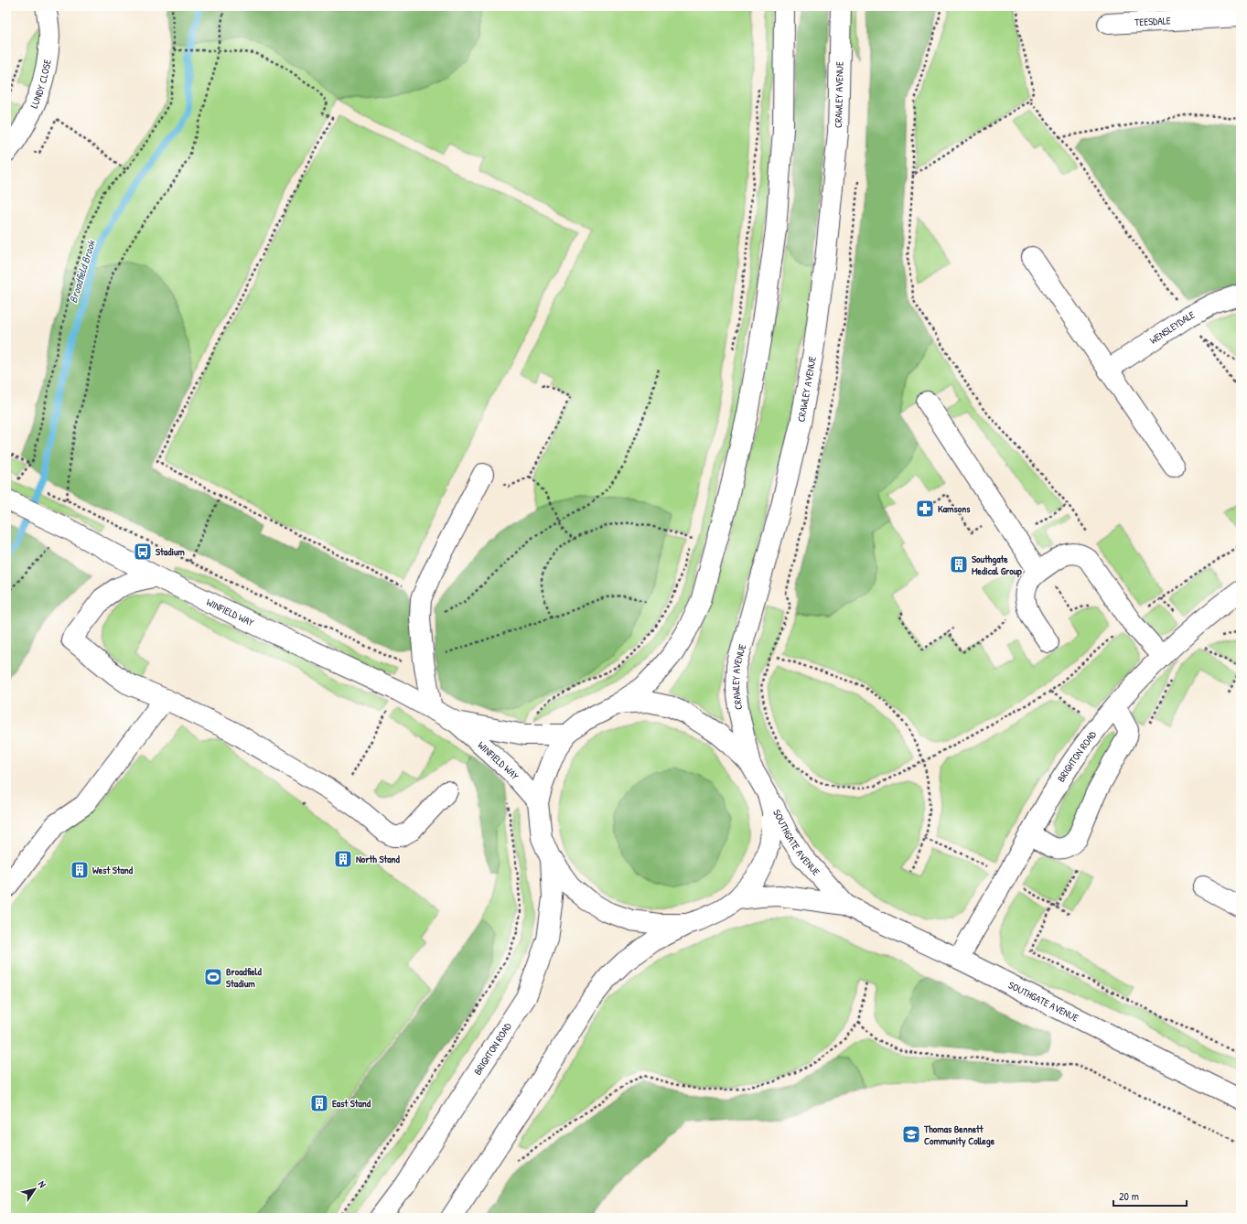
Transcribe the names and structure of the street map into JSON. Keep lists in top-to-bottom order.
{
  "streets": {
    "main road": [
      "TEESDALE",
      "LUNDY CLOSE",
      "CRAWLEY AVENUE",
      "WENSLEYDALE",
      "WINFIELD WAY",
      "BRIGHTON ROAD",
      "SOUTHGATE AVENUE"
    ]
  },
  "crossings": [
    ["BRIGHTON ROAD", "SOUTHGATE AVENUE"]
  ],
  "water": ["Broadfield Brook"],
  "places": {
    "pharmacy": ["Kamsons"],
    "bus stop": ["Stadium"],
    "building": [
      "Southgate Medical Group",
      "North Stand",
      "West Stand",
      "East Stand"
    ],
    "sports": ["Broadfield Stadium"],
    "school or university": ["Thomas Bennett Community College"]
  },
  "scale_bar": "20 m",
  "north": "top right"
}
